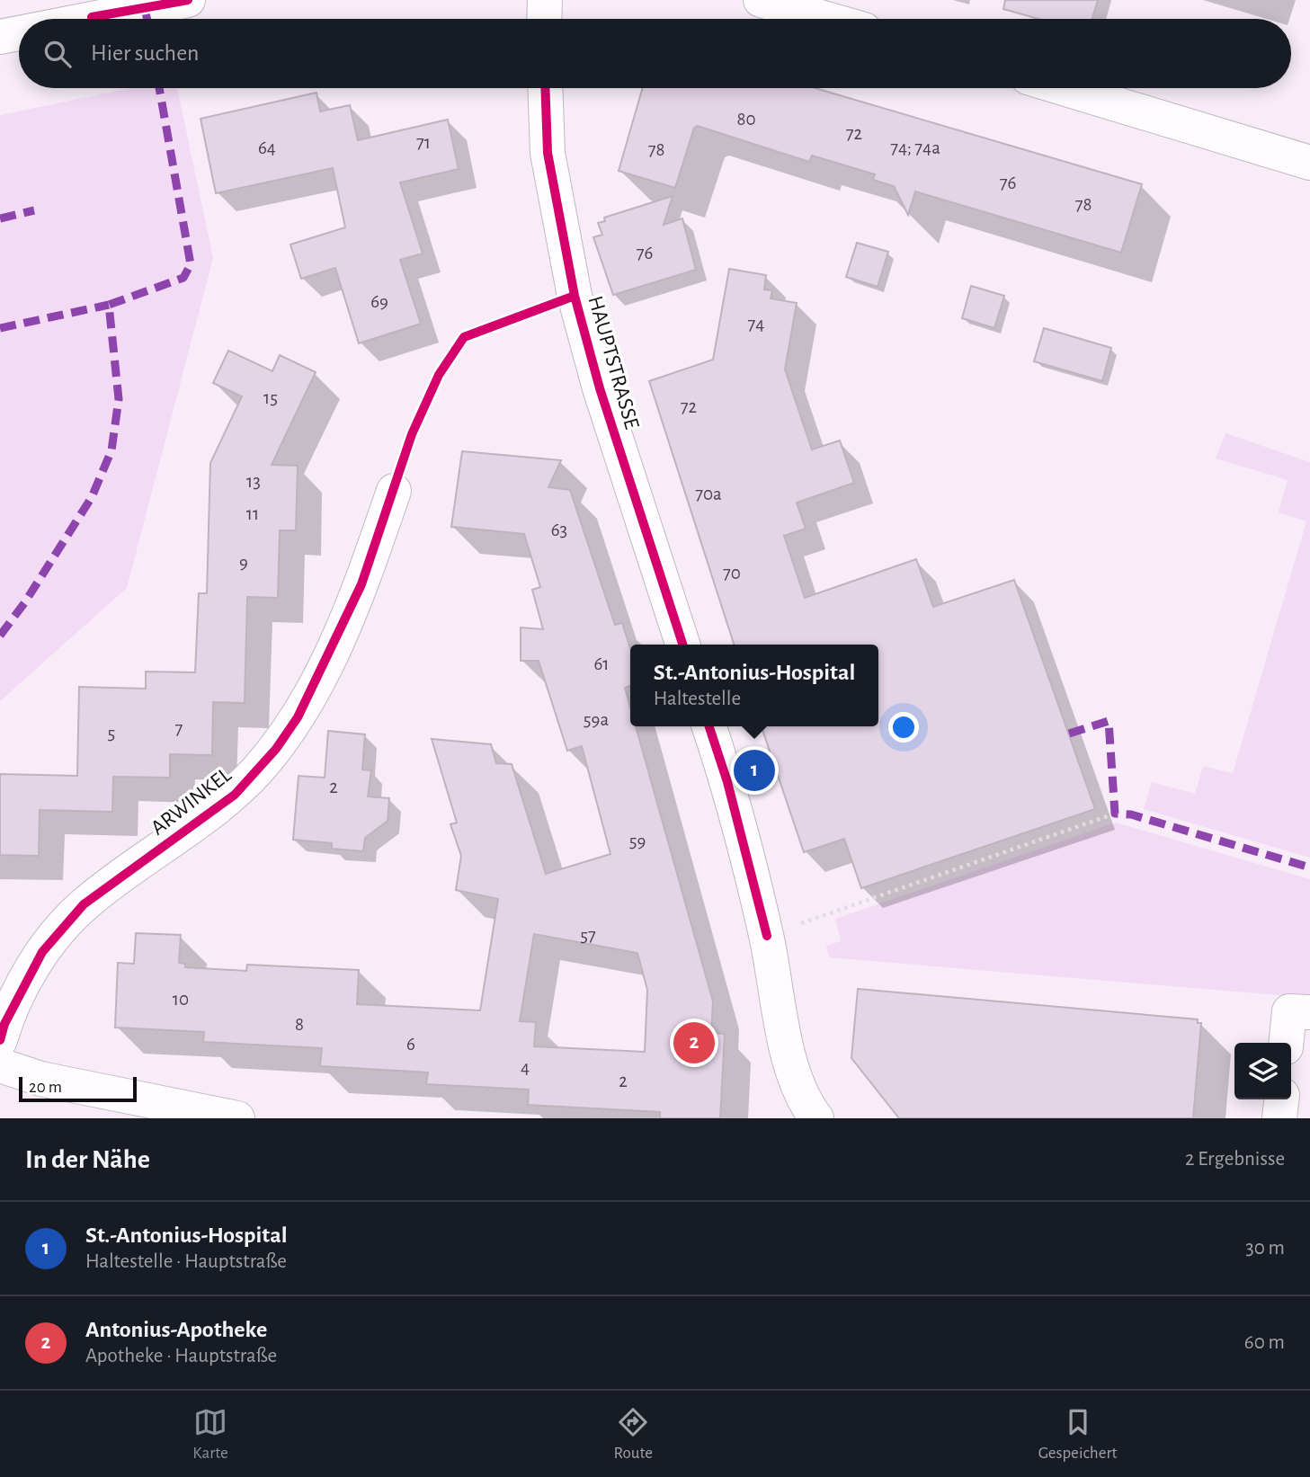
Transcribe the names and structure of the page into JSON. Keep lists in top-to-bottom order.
{
  "streets": {
    "street": ["HAUPTSTRASSE", "ARWINKEL"]
  },
  "house_numbers": [
    "80",
    "72",
    "71",
    "64",
    "74; 74a",
    "78",
    "76",
    "78",
    "76",
    "69",
    "74",
    "15",
    "72",
    "13",
    "70a",
    "11",
    "63",
    "9",
    "70",
    "61",
    "59a",
    "7",
    "5",
    "2",
    "59",
    "57",
    "10",
    "8",
    "6",
    "4",
    "2"
  ],
  "scale_bar": "20 m",
  "page": {
    "search": "Hier suchen",
    "popup": ["St.-Antonius-Hospital", "Haltestelle"],
    "pins": ["1", "2"],
    "scale": "20 m",
    "heading": ["In der Nähe", "2 Ergebnisse"],
    "list": [
      {
        "mark": "1",
        "name": "St.-Antonius-Hospital",
        "note": "Haltestelle · Hauptstraße",
        "value": "30 m"
      },
      {
        "mark": "2",
        "name": "Antonius-Apotheke",
        "note": "Apotheke · Hauptstraße",
        "value": "60 m"
      }
    ],
    "nav": ["Karte", "Route", "Gespeichert"]
  }
}
